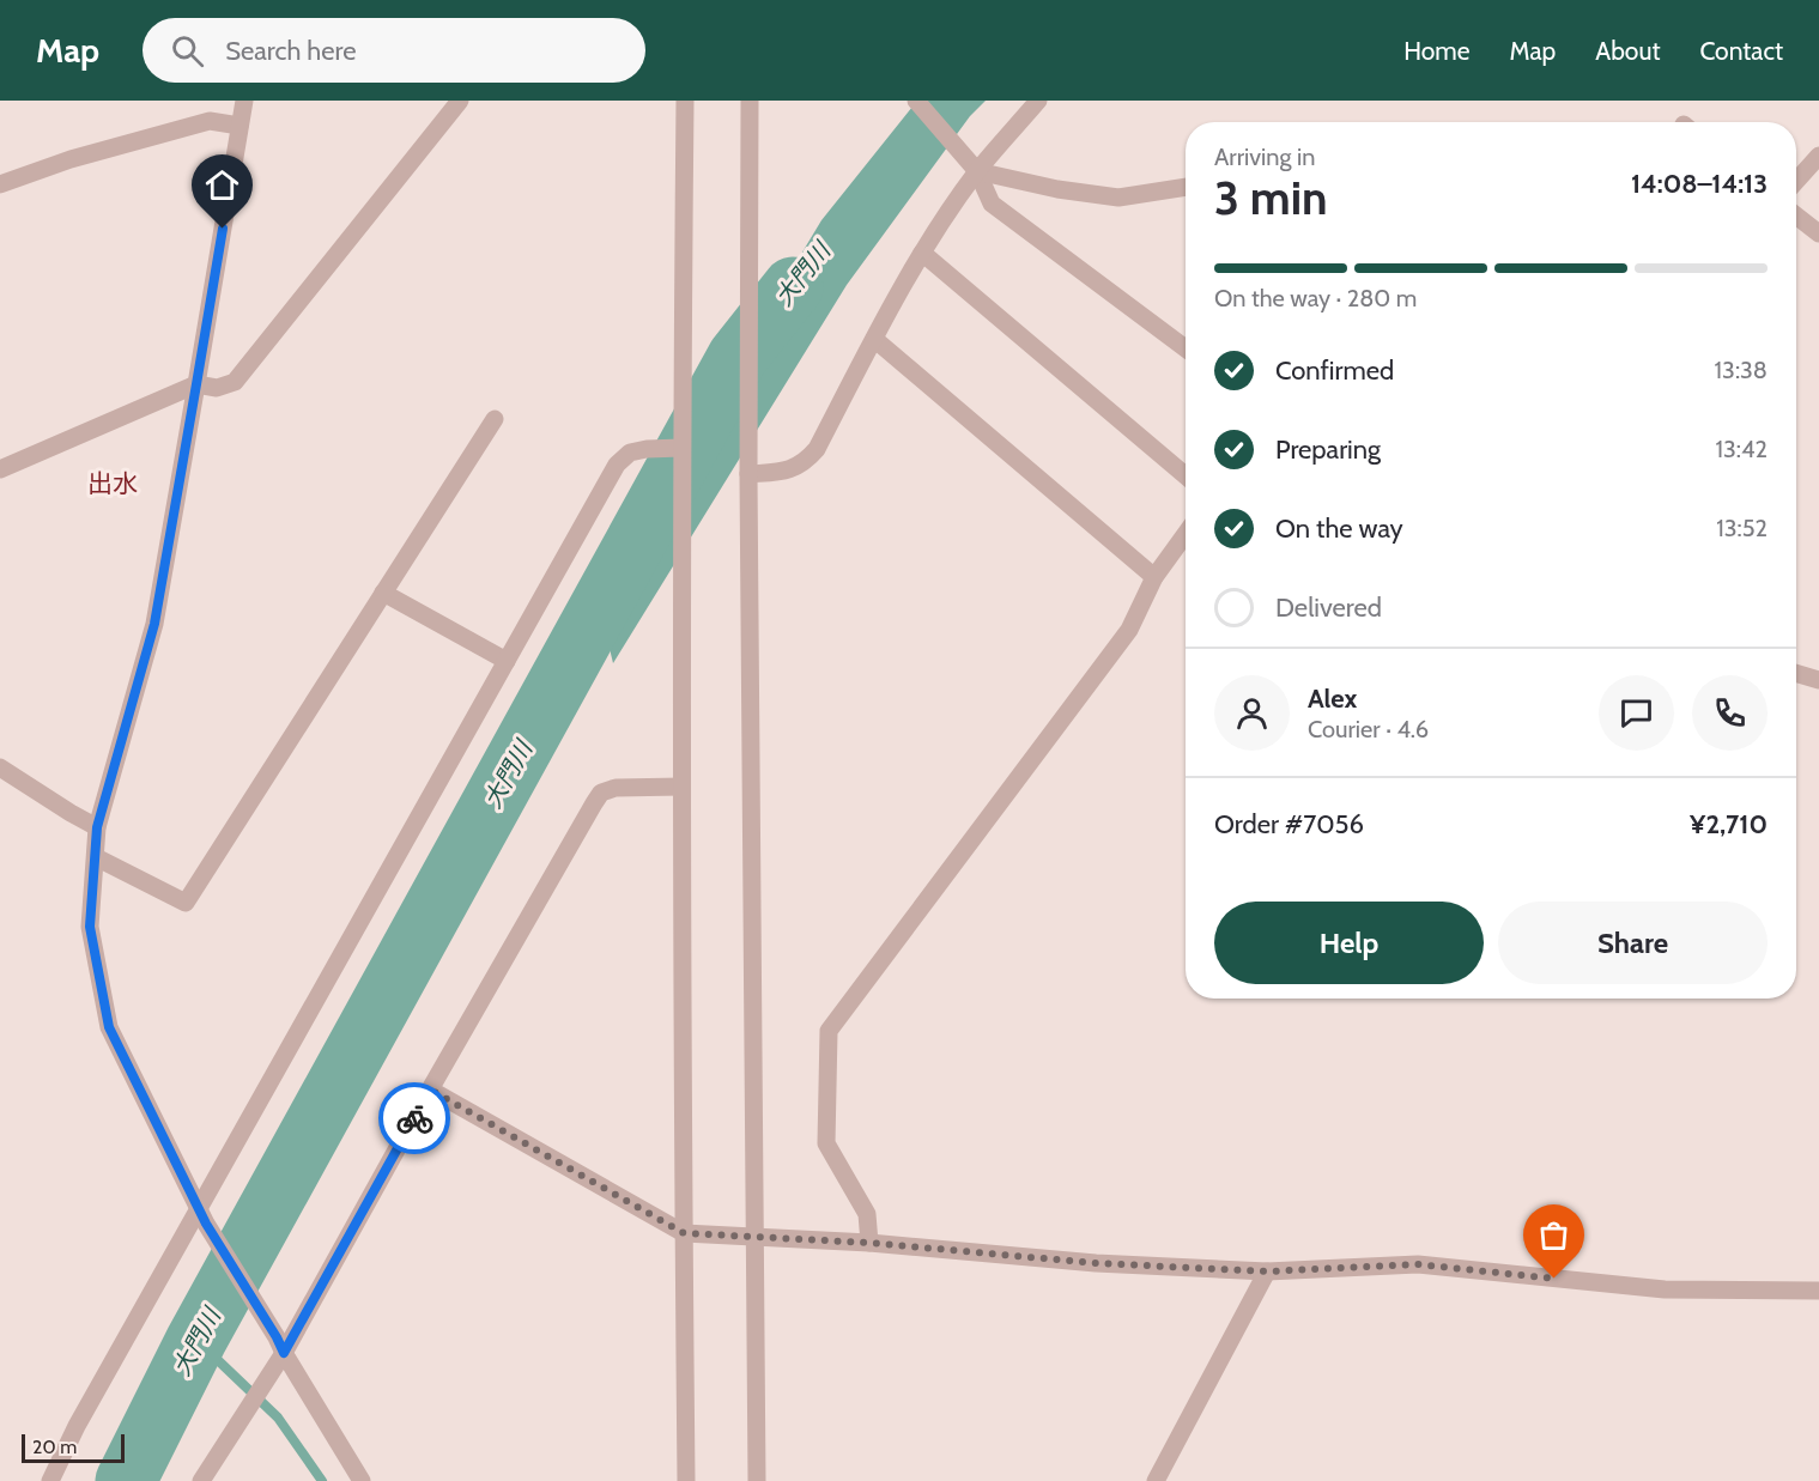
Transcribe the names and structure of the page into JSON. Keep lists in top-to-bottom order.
{
  "districts": ["出水"],
  "water": ["大門川"],
  "scale_bar": "20 m",
  "page": {
    "header": "Map",
    "search": "Search here",
    "nav": [
      "Home",
      "Map",
      "About",
      "Contact"
    ],
    "heading": ["3 min", "Arriving in", "14:08–14:13"],
    "panel": [
      "Alex",
      "Courier · 4.6",
      "Order #7056",
      "¥2,710"
    ],
    "bar": "On the way · 280 m",
    "list": [
      ["Confirmed", "13:38"],
      ["Preparing", "13:42"],
      ["On the way", "13:52"],
      "Delivered"
    ],
    "buttons": ["Help", "Share"],
    "scale": "20 m"
  }
}
